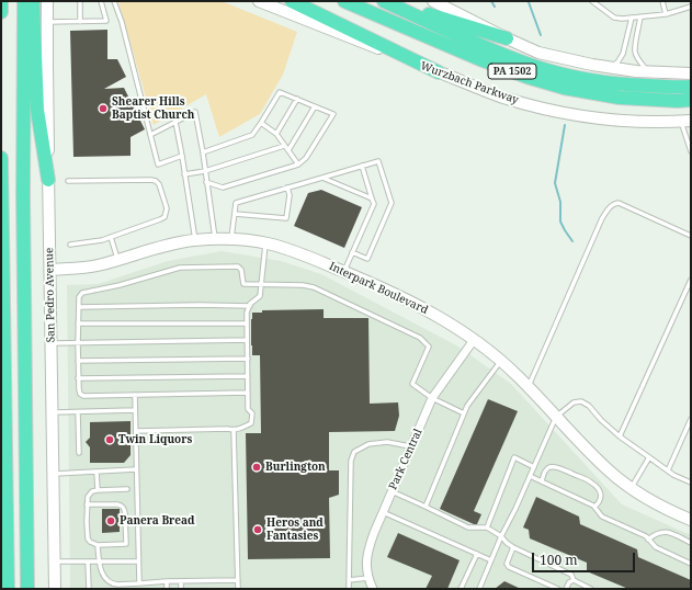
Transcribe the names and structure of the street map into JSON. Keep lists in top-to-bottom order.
{
  "streets": {
    "highway": ["PA 1502"],
    "main road": ["Wurzbach Parkway", "Interpark Boulevard", "San Pedro Avenue"],
    "street": ["Park Central"]
  },
  "crossings": [
    ["Interpark Boulevard", "San Pedro Avenue"],
    ["Interpark Boulevard", "Park Central"]
  ],
  "places": [
    "Shearer Hills Baptist Church",
    "Twin Liquors",
    "Burlington",
    "Panera Bread",
    "Heros and Fantasies"
  ],
  "scale_bar": "100 m"
}
